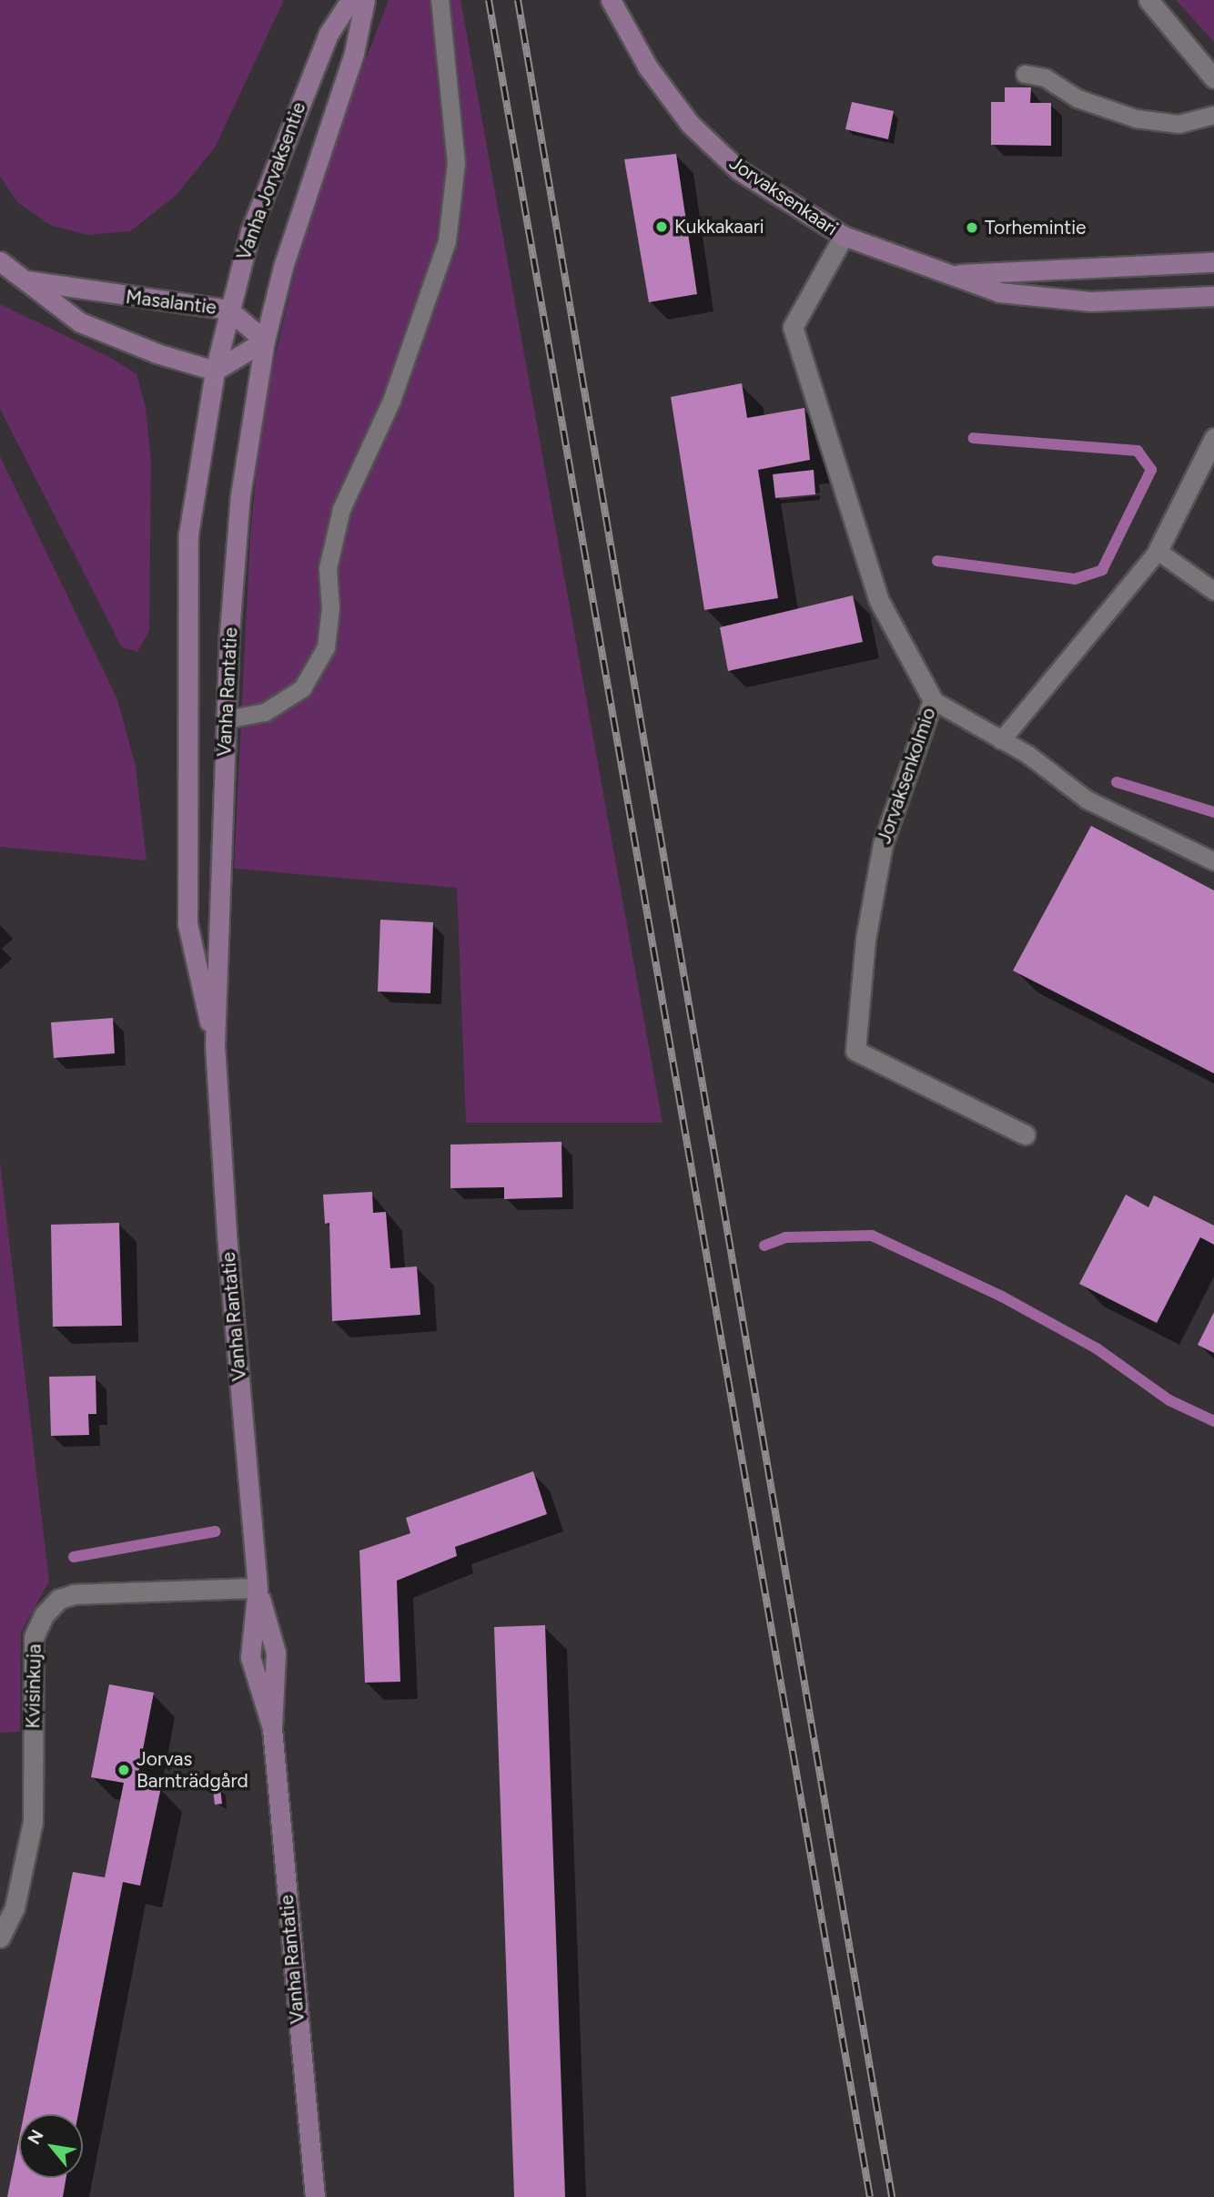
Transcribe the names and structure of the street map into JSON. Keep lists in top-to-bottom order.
{
  "streets": {
    "main road": [
      "Vanha Jorvaksentie",
      "Jorvaksenkaari",
      "Masalantie",
      "Vanha Rantatie"
    ],
    "street": ["Jorvaksenkolmio", "Kvisinkuja"]
  },
  "crossings": [
    ["Vanha Jorvaksentie", "Masalantie"],
    ["Vanha Jorvaksentie", "Vanha Rantatie"],
    ["Jorvaksenkaari", "Jorvaksenkolmio"],
    ["Masalantie", "Vanha Rantatie"],
    ["Vanha Rantatie", "Kvisinkuja"]
  ],
  "places": ["Kukkakaari", "Torhemintie", "Jorvas Barnträdgård"],
  "north": "top left"
}
